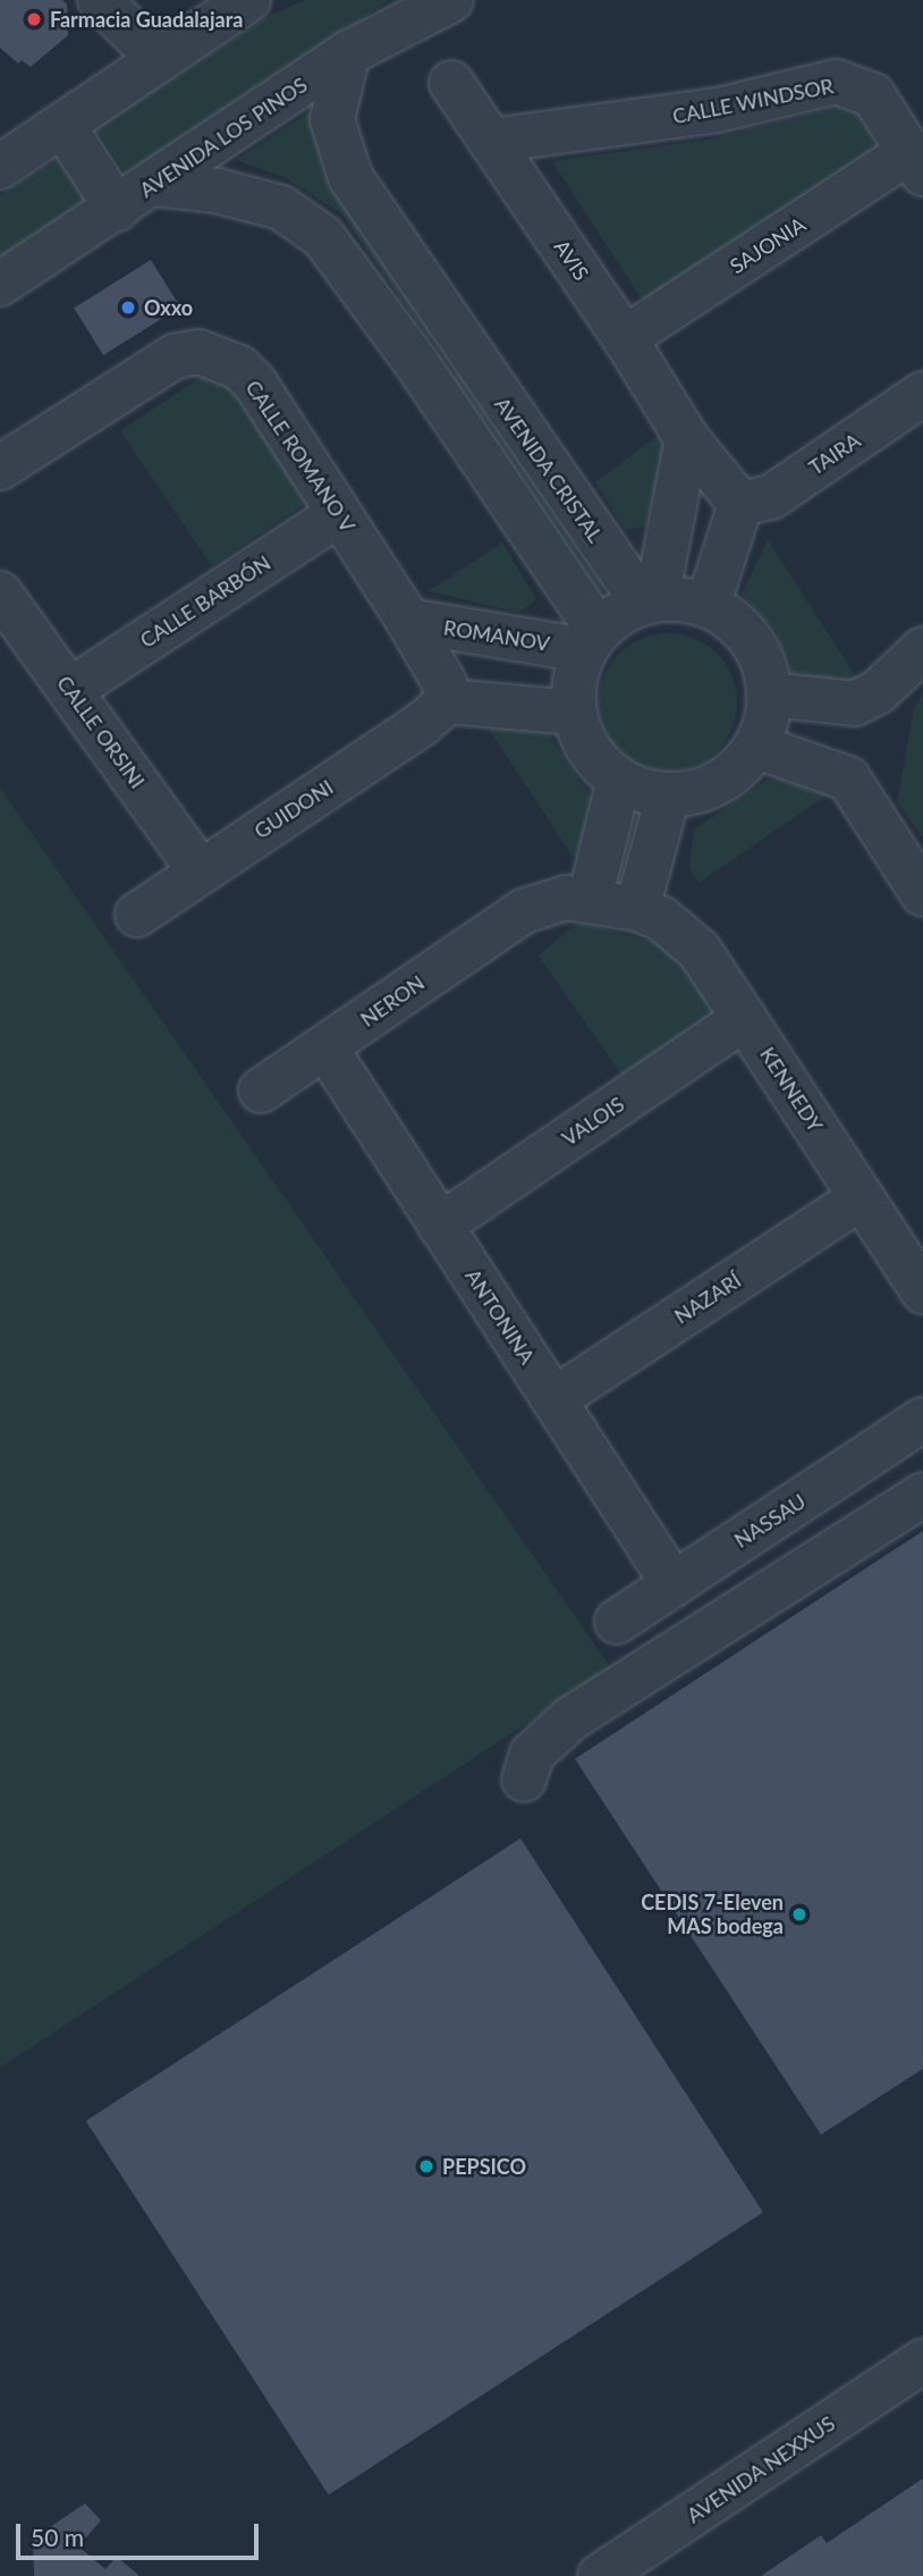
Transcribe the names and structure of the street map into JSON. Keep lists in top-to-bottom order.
{
  "streets": {
    "street": [
      "CALLE WINDSOR",
      "AVENIDA LOS PINOS",
      "SAJONIA",
      "AVIS",
      "TAIRA",
      "CALLE ROMANO V",
      "AVENIDA CRISTAL",
      "CALLE BARBÓN",
      "ROMANOV",
      "CALLE ORSINI",
      "GUIDONI",
      "NERON",
      "KENNEDY",
      "VALOIS",
      "NAZARÍ",
      "ANTONINA",
      "NASSAU",
      "AVENIDA NEXXUS"
    ]
  },
  "crossings": [
    ["CALLE WINDSOR", "SAJONIA"],
    ["CALLE WINDSOR", "AVIS"],
    ["AVENIDA LOS PINOS", "AVENIDA CRISTAL"],
    ["SAJONIA", "AVIS"],
    ["AVIS", "TAIRA"],
    ["CALLE ROMANO V", "CALLE BARBÓN"],
    ["CALLE ROMANO V", "ROMANOV"],
    ["CALLE ROMANO V", "GUIDONI"],
    ["AVENIDA CRISTAL", "ROMANOV"],
    ["CALLE BARBÓN", "CALLE ORSINI"],
    ["CALLE ORSINI", "GUIDONI"],
    ["NERON", "KENNEDY"],
    ["NERON", "ANTONINA"],
    ["KENNEDY", "VALOIS"],
    ["KENNEDY", "NAZARÍ"],
    ["VALOIS", "ANTONINA"],
    ["NAZARÍ", "ANTONINA"],
    ["ANTONINA", "NASSAU"]
  ],
  "places": [
    "Farmacia Guadalajara",
    "Oxxo",
    "CEDIS 7-Eleven MAS bodega",
    "PEPSICO"
  ],
  "scale_bar": "50 m"
}
